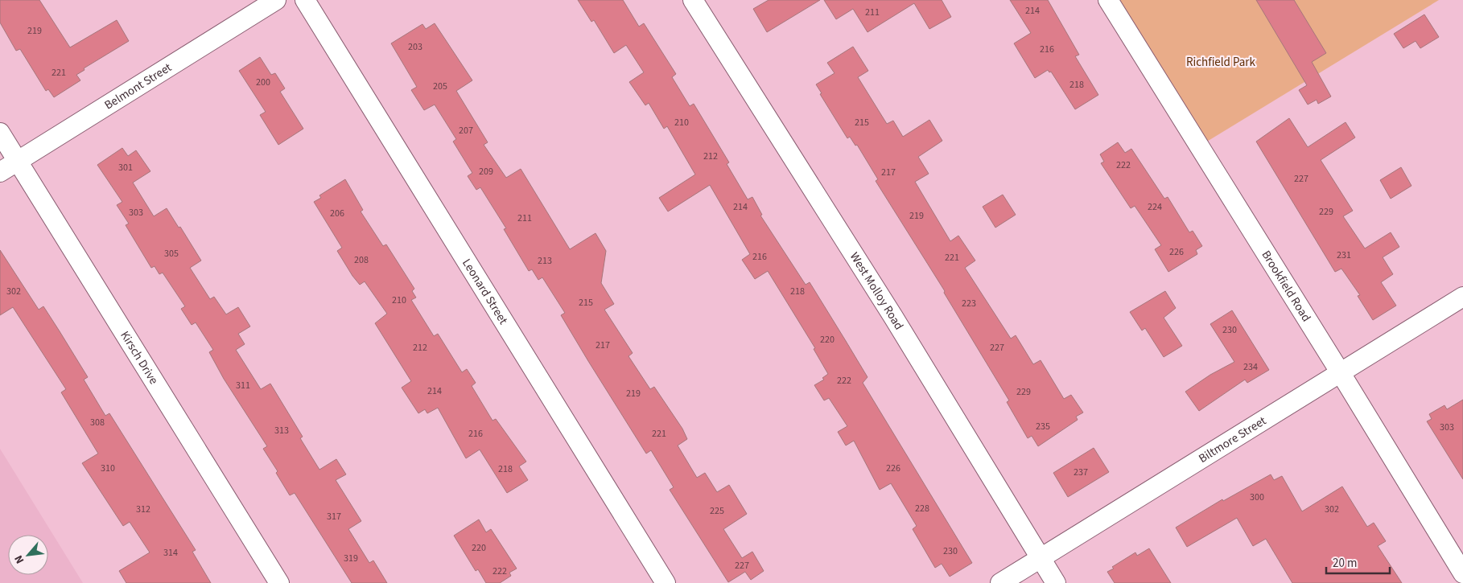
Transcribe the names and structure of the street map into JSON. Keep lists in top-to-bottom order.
{
  "streets": {
    "street": [
      "Belmont Street",
      "Brookfield Road",
      "West Molloy Road",
      "Leonard Street",
      "Kirsch Drive",
      "Biltmore Street"
    ]
  },
  "crossings": [
    ["Belmont Street", "Kirsch Drive"],
    ["Brookfield Road", "Biltmore Street"],
    ["West Molloy Road", "Biltmore Street"]
  ],
  "parks": ["Richfield Park"],
  "house_numbers": [
    "214",
    "211",
    "219",
    "203",
    "216",
    "221",
    "200",
    "218",
    "205",
    "210",
    "215",
    "207",
    "212",
    "222",
    "301",
    "209",
    "217",
    "227",
    "214",
    "224",
    "229",
    "303",
    "206",
    "219",
    "211",
    "226",
    "305",
    "231",
    "216",
    "221",
    "208",
    "213",
    "302",
    "218",
    "210",
    "215",
    "223",
    "230",
    "220",
    "217",
    "212",
    "227",
    "234",
    "222",
    "311",
    "214",
    "229",
    "219",
    "308",
    "235",
    "303",
    "313",
    "216",
    "221",
    "310",
    "226",
    "218",
    "237",
    "300",
    "228",
    "312",
    "302",
    "225",
    "317",
    "220",
    "230",
    "314",
    "319",
    "227",
    "222"
  ],
  "scale_bar": "20 m",
  "north": "bottom left"
}
